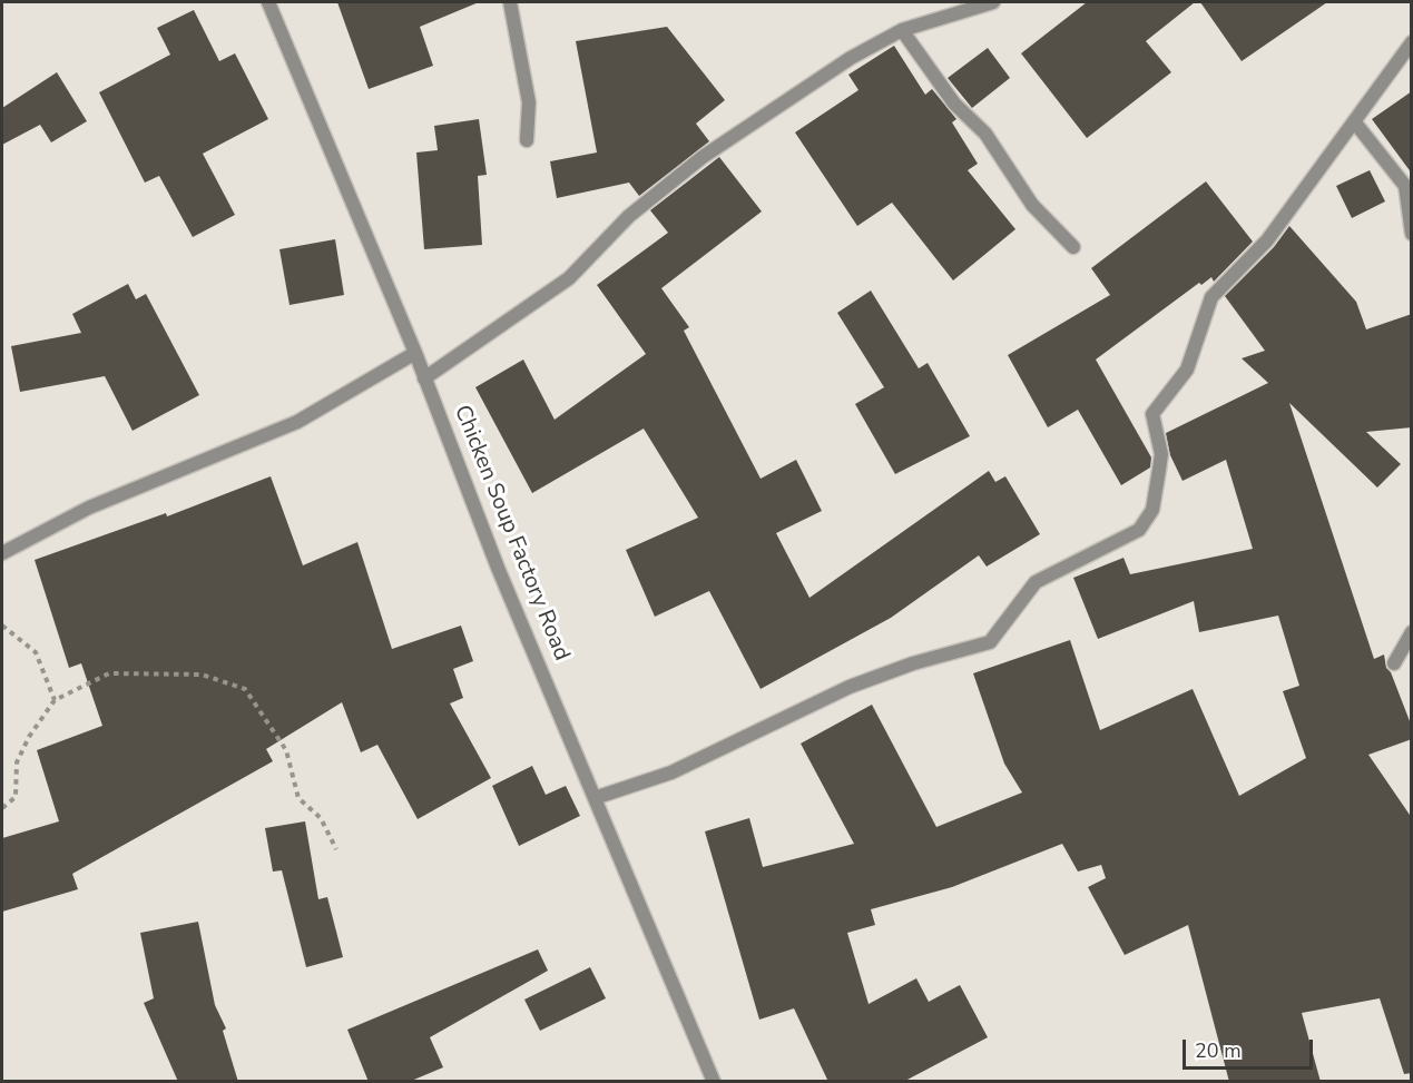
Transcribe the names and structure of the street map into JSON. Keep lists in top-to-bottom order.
{
  "streets": {
    "street": ["Chicken Soup Factory Road"]
  },
  "scale_bar": "20 m"
}
